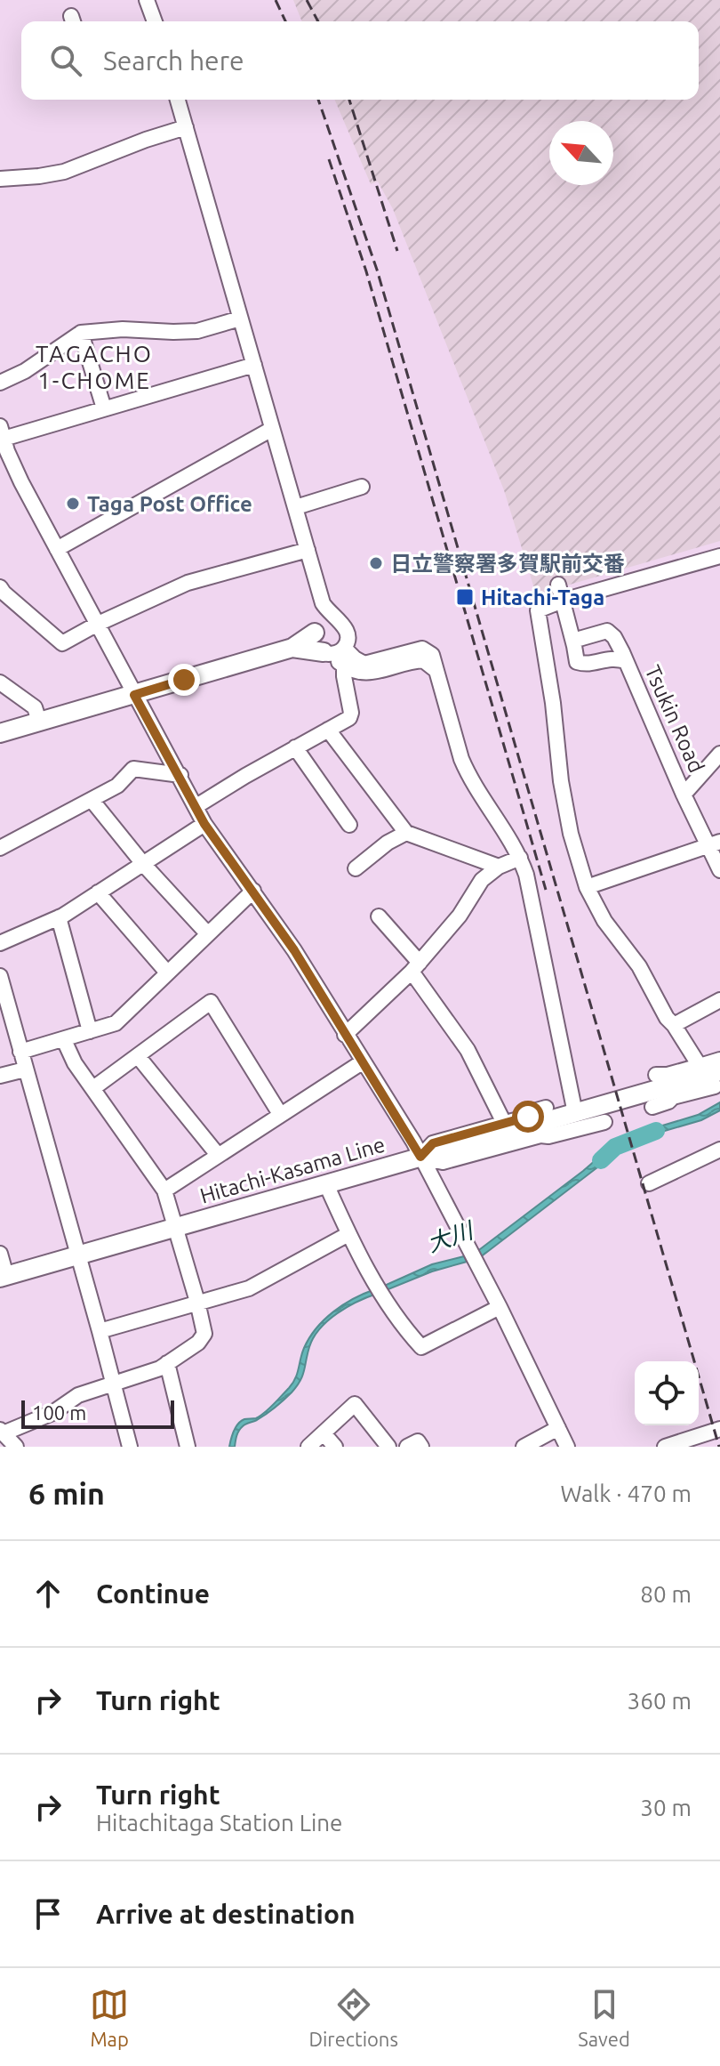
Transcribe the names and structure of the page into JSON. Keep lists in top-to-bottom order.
{
  "streets": {
    "main road": ["Hitachi-Kasama Line"],
    "street": ["Tsukin Road"]
  },
  "districts": ["TAGACHO 1-CHOME"],
  "water": ["大川"],
  "places": {
    "other": ["Taga Post Office", "日立警察署多賀駅前交番"],
    "transit": ["Hitachi-Taga"]
  },
  "scale_bar": "100 m",
  "north": "top left",
  "page": {
    "search": "Search here",
    "scale": "100 m",
    "heading": ["6 min", "Walk · 470 m"],
    "list": [
      ["Continue", "80 m"],
      ["Turn right", "360 m"],
      ["Turn right", "Hitachitaga Station Line", "30 m"],
      "Arrive at destination"
    ],
    "nav": ["Map", "Directions", "Saved"]
  }
}
